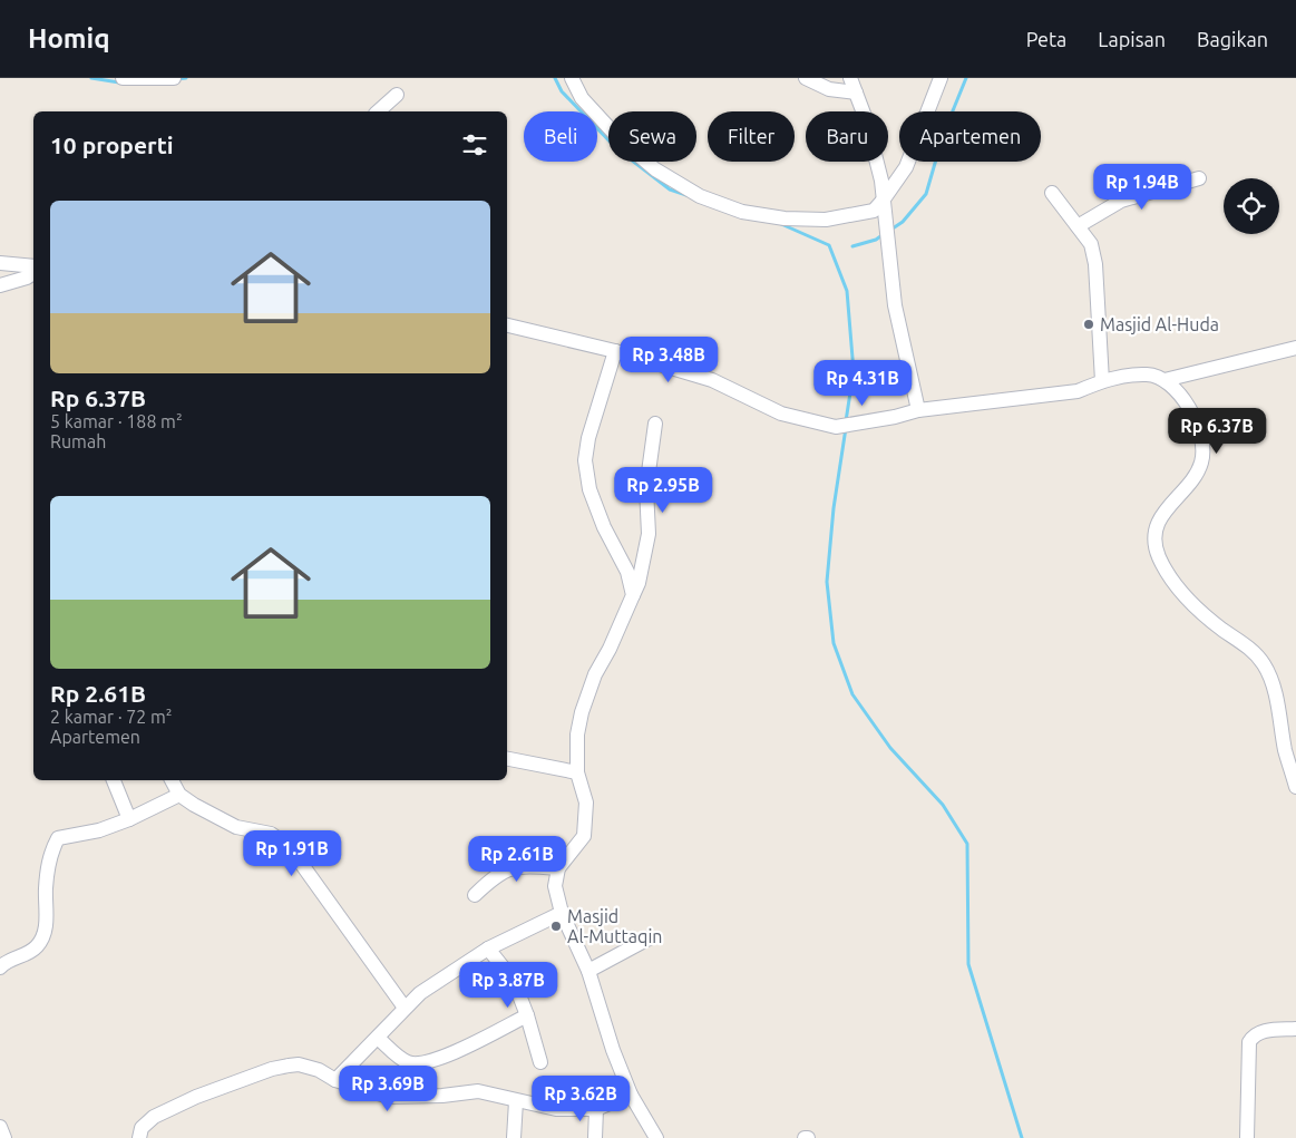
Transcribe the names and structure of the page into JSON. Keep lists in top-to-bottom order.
{
  "places": ["Masjid Al-Huda", "Masjid Al-Muttaqin"],
  "page": {
    "header": "Homiq",
    "nav": ["Peta", "Lapisan", "Bagikan"],
    "chip": [
      "Beli",
      "Sewa",
      "Filter",
      "Baru",
      "Apartemen"
    ],
    "heading": "10 properti",
    "price": [
      "Rp 1.94B",
      "Rp 3.48B",
      "Rp 4.31B",
      "Rp 6.37B",
      "Rp 2.95B",
      "Rp 1.91B",
      "Rp 2.61B",
      "Rp 3.87B",
      "Rp 3.69B",
      "Rp 3.62B"
    ],
    "list": [
      {
        "name": "Rp 6.37B",
        "note": "5 kamar · 188 m² · Rumah"
      },
      {
        "name": "Rp 2.61B",
        "note": "2 kamar · 72 m² · Apartemen"
      }
    ]
  }
}
